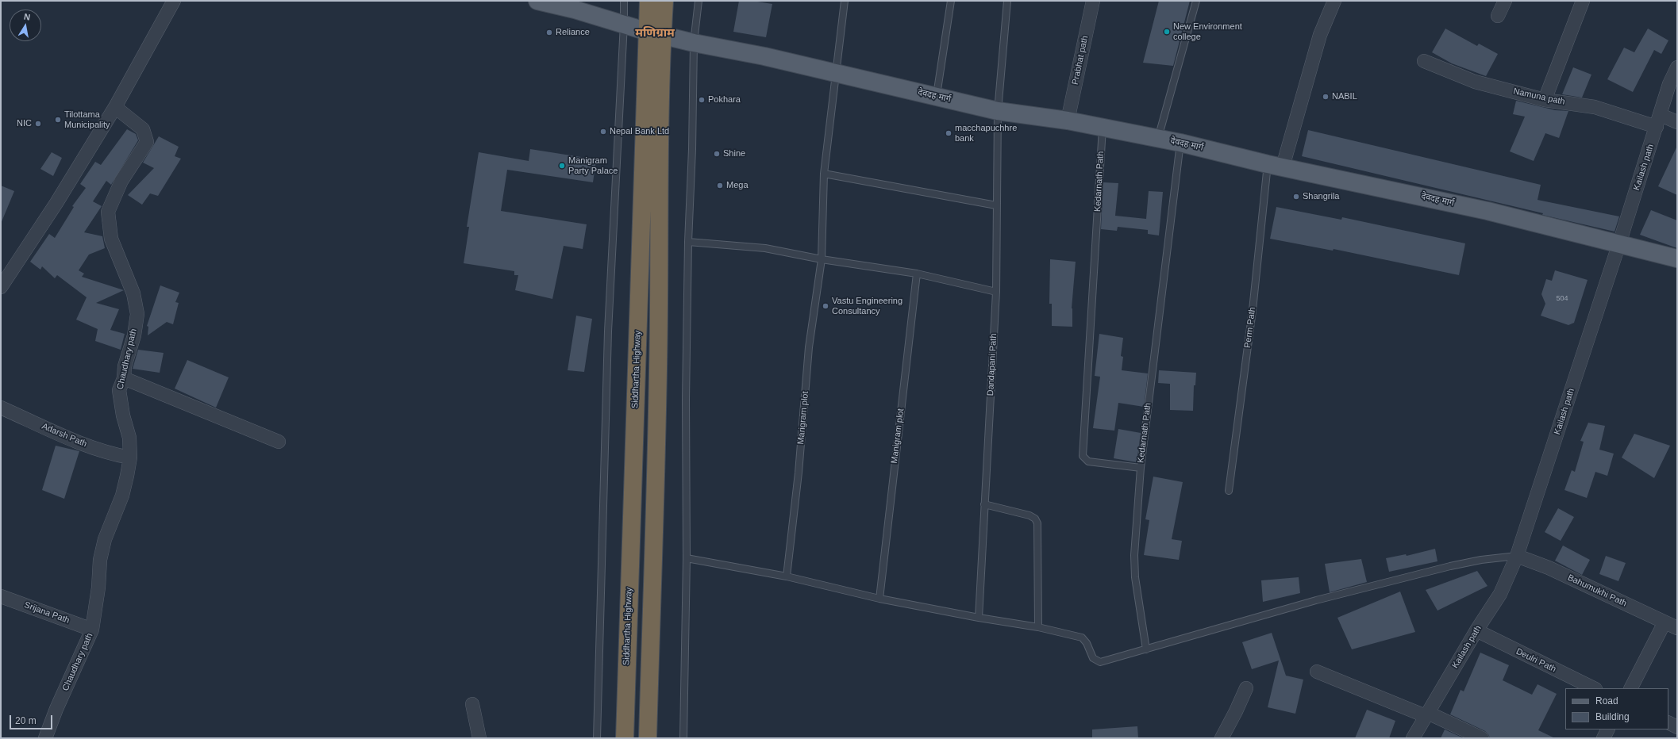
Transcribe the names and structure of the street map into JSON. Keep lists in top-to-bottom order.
{
  "streets": {
    "highway": ["Siddhartha Highway"],
    "main road": ["देवदह मार्ग"],
    "street": [
      "Prabhat path",
      "Namuna path",
      "Kailash path",
      "Chaudhary path",
      "Adarsh Path",
      "Bahumukhi Path",
      "Srijana Path",
      "Deulri Path"
    ],
    "lane": [
      "Kedarnath Path",
      "Perm Path",
      "Dandapani Path",
      "Marigram plot",
      "Manigram plot"
    ]
  },
  "crossings": [
    ["Prabhat path", "देवदह मार्ग"],
    ["देवदह मार्ग", "Kailash path"],
    ["देवदह मार्ग", "Kedarnath Path"],
    ["देवदह मार्ग", "Perm Path"],
    ["देवदह मार्ग", "Dandapani Path"],
    ["देवदह मार्ग", "Siddhartha Highway"],
    ["देवदह मार्ग", "Marigram plot"],
    ["Namuna path", "Kailash path"],
    ["Kailash path", "Bahumukhi Path"],
    ["Kailash path", "Deulri Path"],
    ["Chaudhary path", "Adarsh Path"],
    ["Chaudhary path", "Srijana Path"]
  ],
  "districts": ["मणिग्राम"],
  "places": [
    "New Environment college",
    "Reliance",
    "NABIL",
    "Pokhara",
    "Tilottama Municipality",
    "NIC",
    "Nepal Bank Ltd",
    "macchapuchhre bank",
    "Shine",
    "Manigram Party Palace",
    "Mega",
    "Shangrila",
    "Vastu Engineering Consultancy"
  ],
  "house_numbers": ["504"],
  "legend": ["Road", "Building"],
  "scale_bar": "20 m",
  "north": "top"
}
